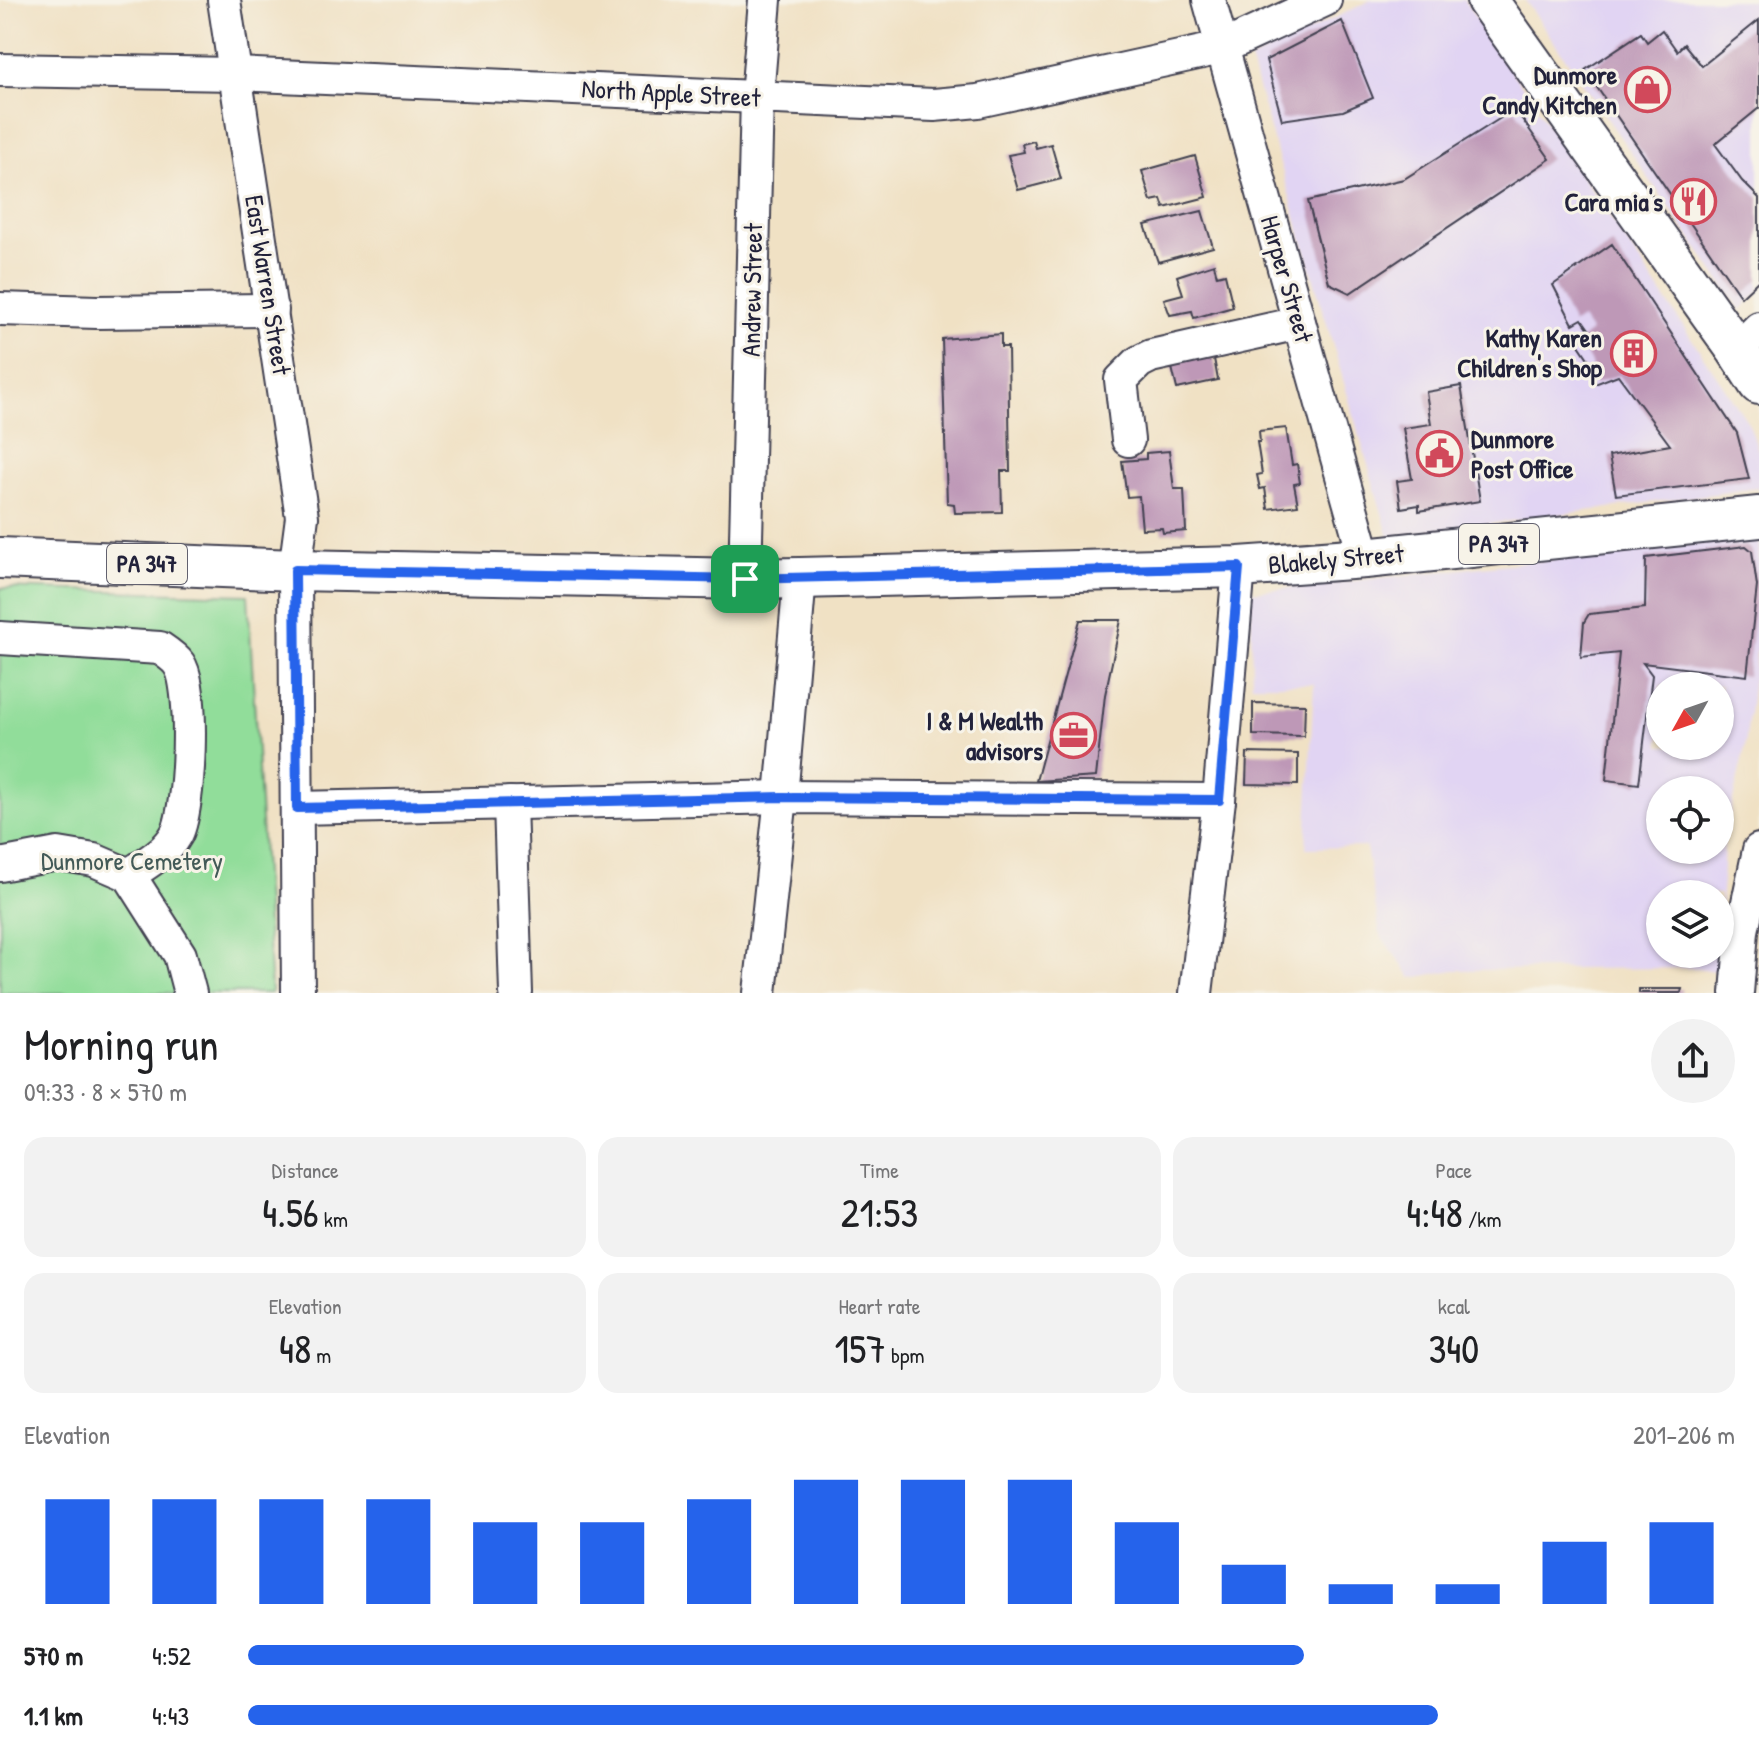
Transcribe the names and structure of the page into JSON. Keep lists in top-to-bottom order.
{
  "streets": {
    "main road": ["PA 347", "Blakely Street"],
    "street": [
      "North Apple Street",
      "Harper Street",
      "East Warren Street",
      "Andrew Street"
    ]
  },
  "crossings": [
    ["North Apple Street", "Harper Street"],
    ["North Apple Street", "East Warren Street"],
    ["North Apple Street", "Andrew Street"],
    ["Harper Street", "Blakely Street"],
    ["East Warren Street", "Blakely Street"],
    ["Andrew Street", "Blakely Street"]
  ],
  "parks": ["Dunmore Cemetery"],
  "places": {
    "shop": ["Dunmore Candy Kitchen"],
    "restaurant": ["Cara mia's"],
    "building": ["Kathy Karen Children's Shop"],
    "public building": ["Dunmore Post Office"],
    "office": ["I & M Wealth advisors"]
  },
  "north": "bottom left",
  "page": {
    "heading": ["Morning run", "09:33 · 8 × 570 m"],
    "stats": [
      ["Distance", "4.56 km"],
      ["Time", "21:53"],
      ["Pace", "4:48 /km"],
      ["Elevation", "48 m"],
      ["Heart rate", "157 bpm"],
      ["kcal", "340"]
    ],
    "chart": ["Elevation", "201–206 m"],
    "list": [
      {
        "name": "570 m",
        "note": "4:52"
      },
      {
        "name": "1.1 km",
        "note": "4:43"
      }
    ]
  }
}
